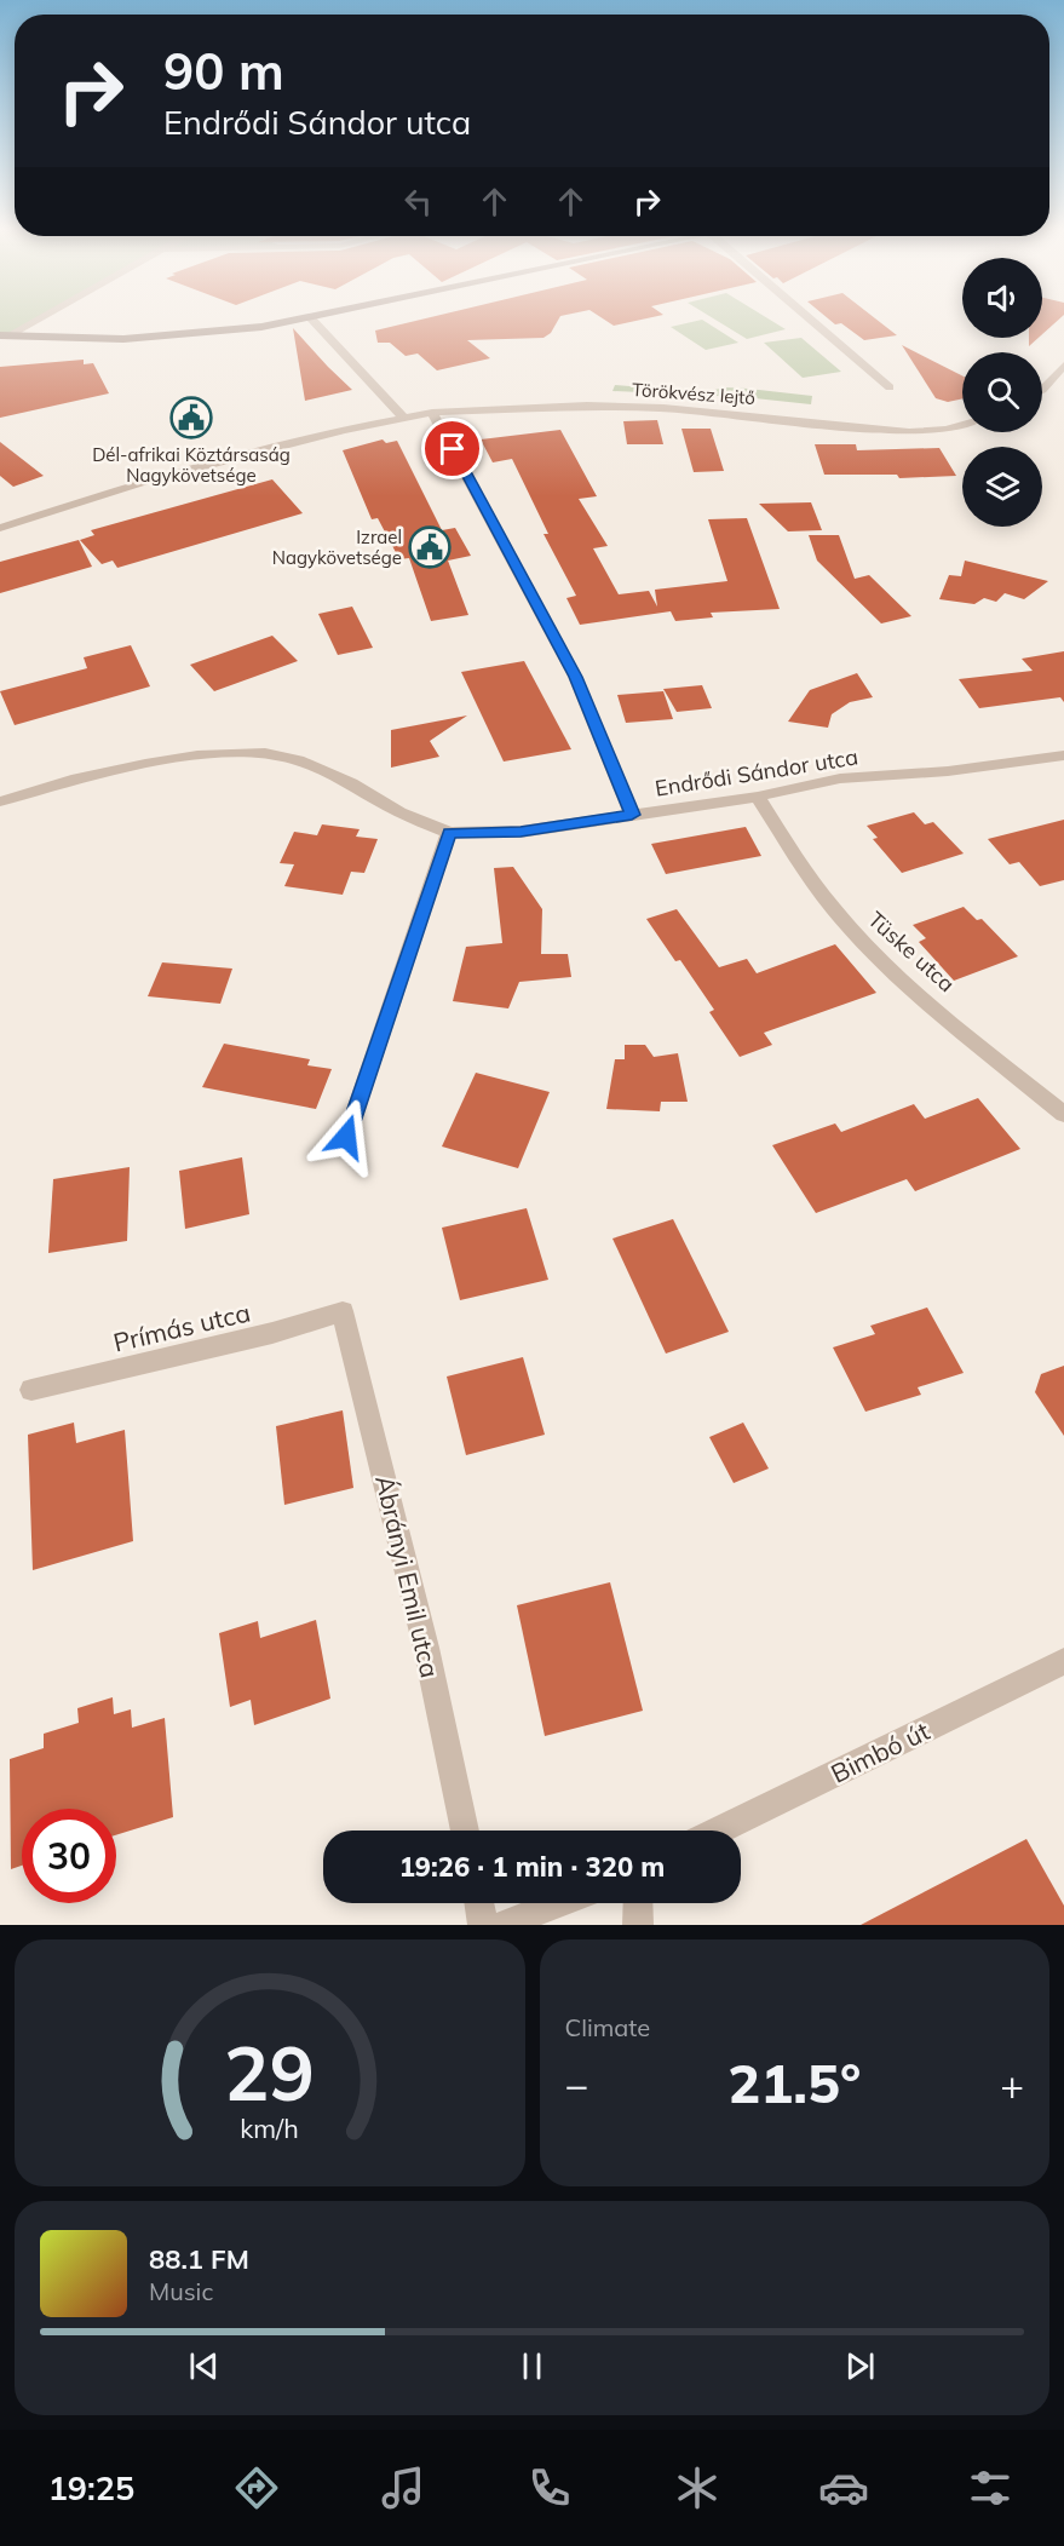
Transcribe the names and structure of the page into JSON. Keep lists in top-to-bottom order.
{
  "streets": {
    "street": [
      "Törökvész lejtő",
      "Endrődi Sándor utca",
      "Tüske utca",
      "Prímás utca",
      "Ábrányi Emil utca",
      "Bimbó út"
    ]
  },
  "crossings": [
    ["Endrődi Sándor utca", "Tüske utca"],
    ["Prímás utca", "Ábrányi Emil utca"]
  ],
  "places": {
    "public building": ["Dél-afrikai Köztársaság Nagykövetsége", "Izrael Nagykövetsége"]
  },
  "page": {
    "turn": ["90 m", "Endrődi Sándor utca"],
    "limit": "30",
    "trip": "19:26 · 1 min · 320 m",
    "tile": "Climate",
    "heat": ["−", "21.5°", "+"],
    "song": ["88.1 FM", "Music"],
    "tabs": "19:25",
    "gauge": ["29", "km/h"]
  }
}
